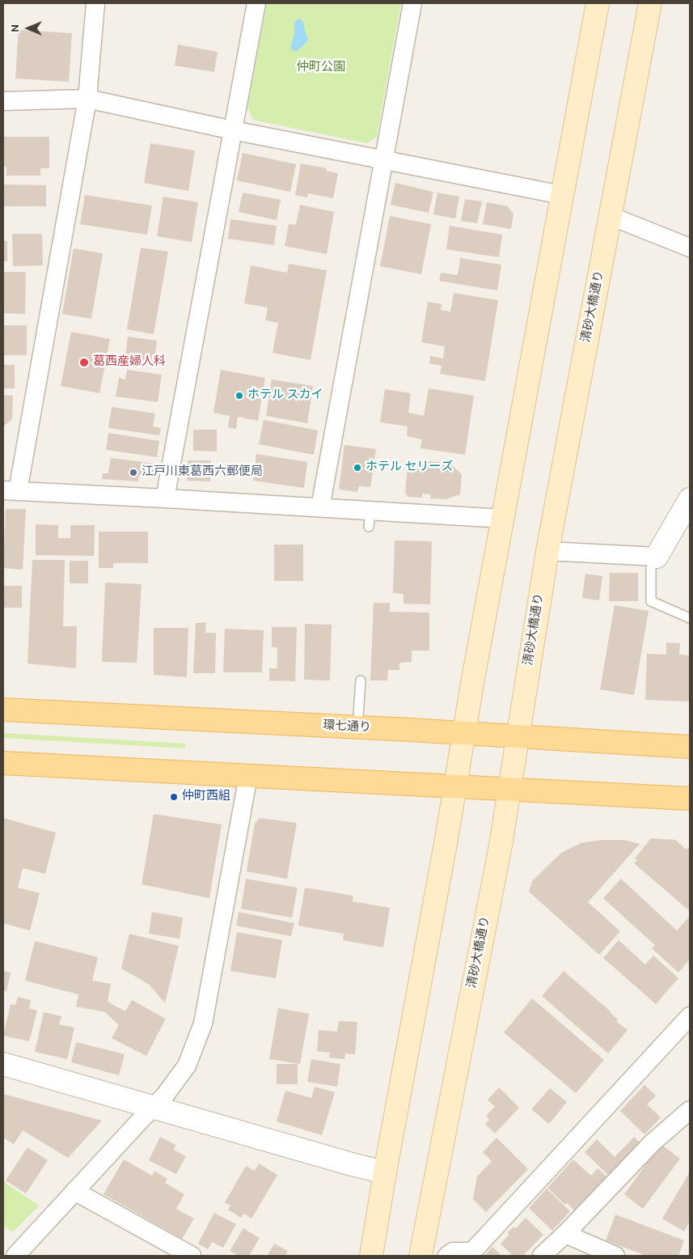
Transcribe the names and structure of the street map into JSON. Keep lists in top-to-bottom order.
{
  "streets": {
    "main road": ["清砂大橋通り", "環七通り"]
  },
  "crossings": [
    ["清砂大橋通り", "環七通り"]
  ],
  "parks": ["仲町公園"],
  "places": [
    "葛西産婦人科",
    "ホテル スカイ",
    "ホテル セリーズ",
    "江戸川東葛西六郵便局",
    "仲町西組"
  ],
  "north": "left"
}
